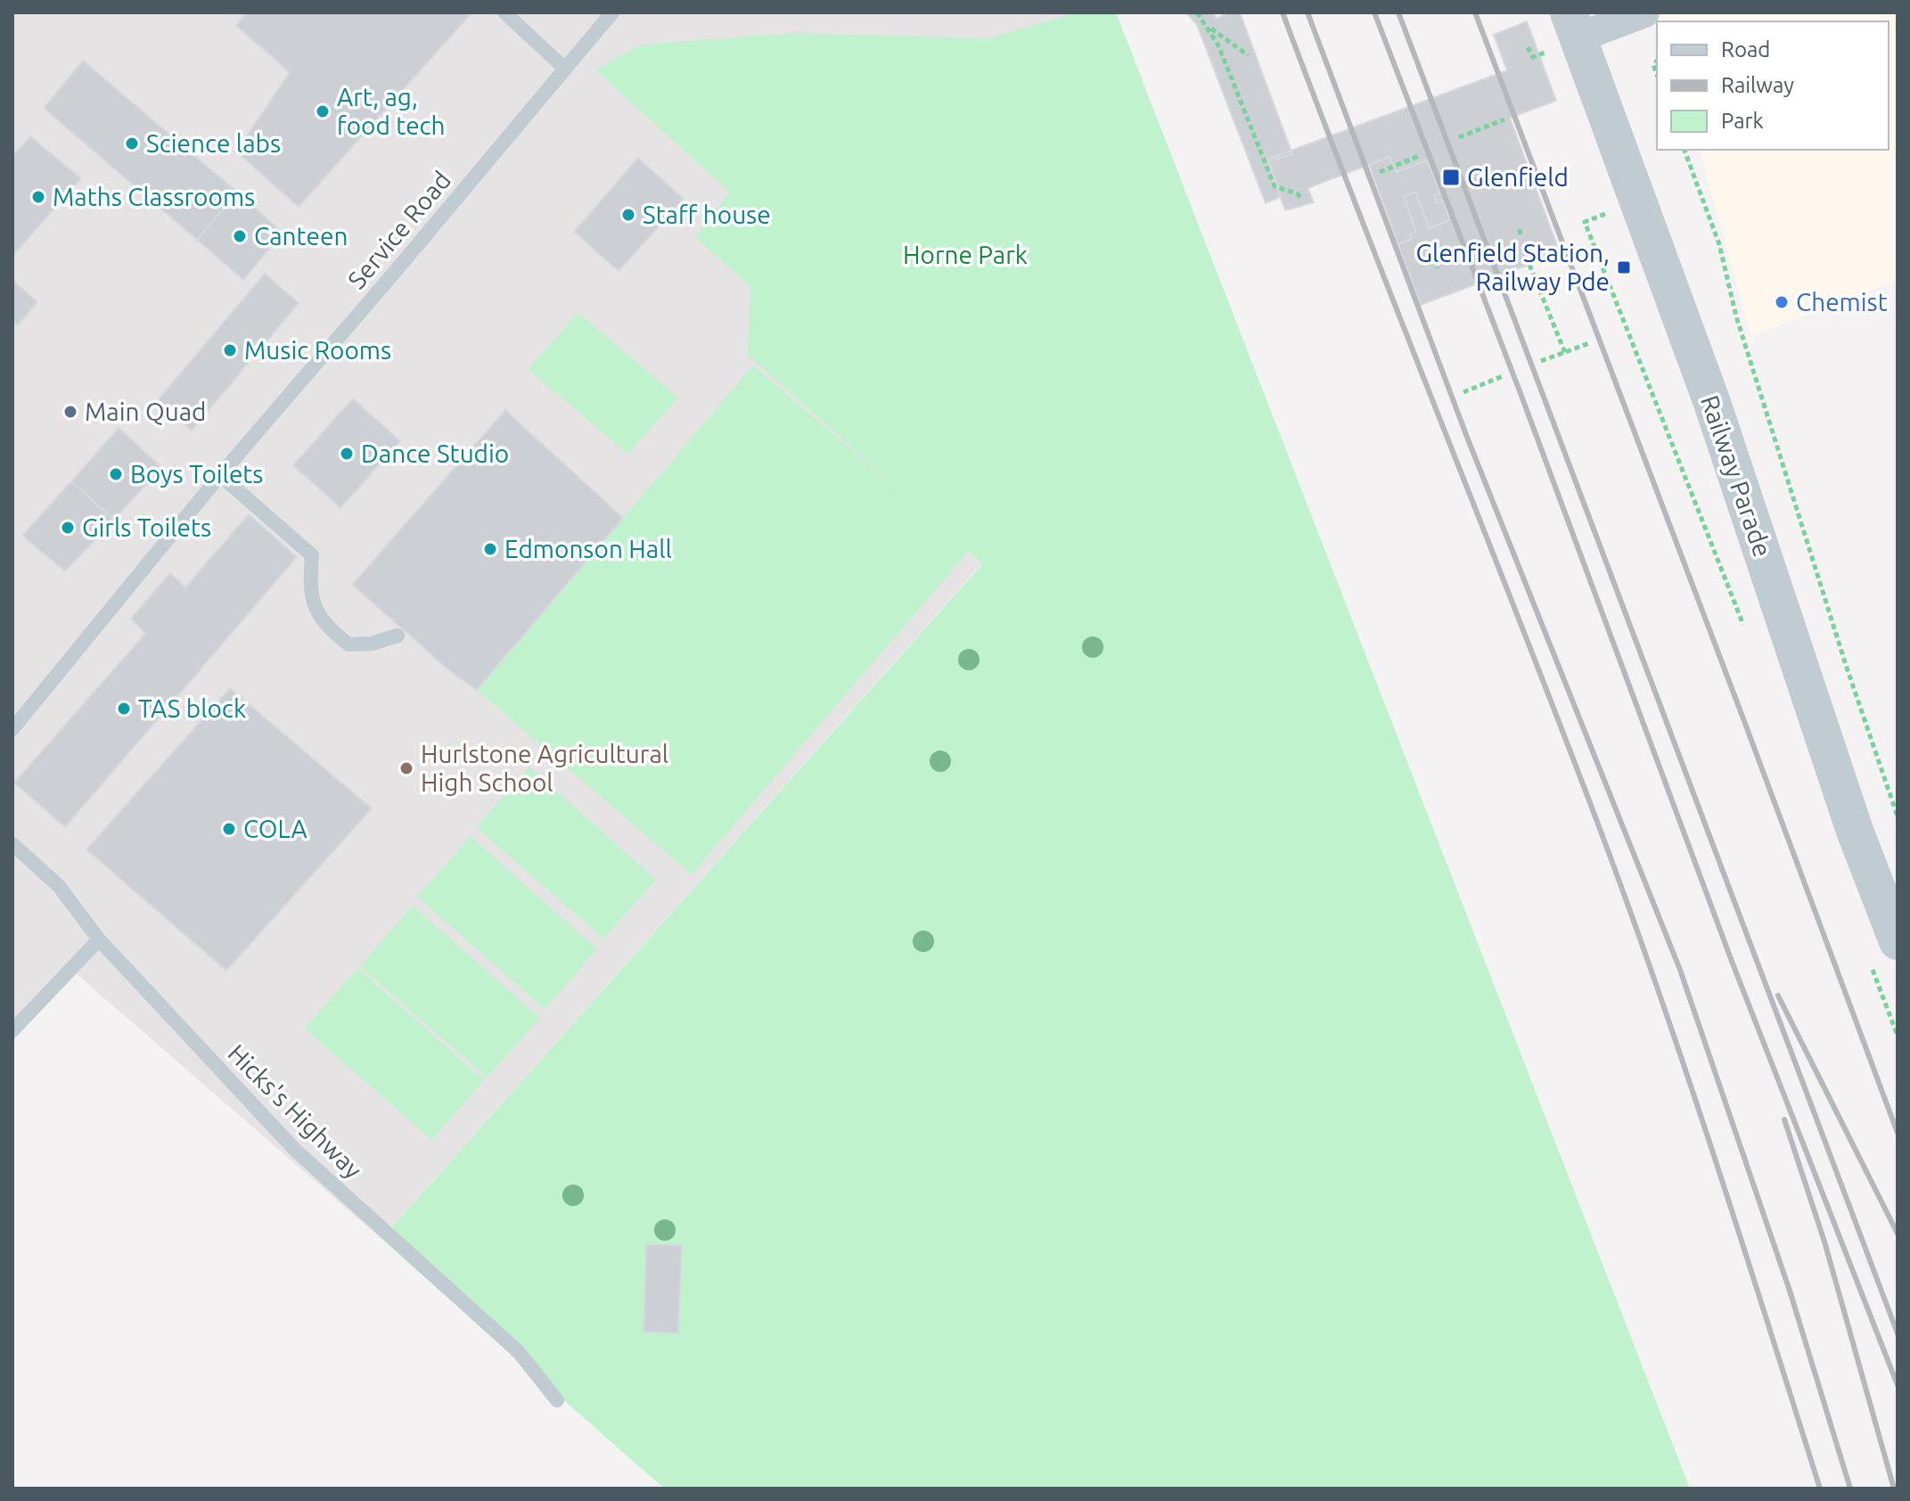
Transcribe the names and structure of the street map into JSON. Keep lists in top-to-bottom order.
{
  "streets": {
    "street": ["Railway Parade"],
    "lane": ["Service Road", "Hicks's Highway"]
  },
  "parks": ["Horne Park"],
  "places": {
    "other": [
      "Art, ag, food tech",
      "Science labs",
      "Maths Classrooms",
      "Staff house",
      "Canteen",
      "Chemist",
      "Music Rooms",
      "Main Quad",
      "Dance Studio",
      "Boys Toilets",
      "Girls Toilets",
      "Edmonson Hall",
      "TAS block",
      "Hurlstone Agricultural High School",
      "COLA"
    ],
    "transit": ["Glenfield", "Glenfield Station, Railway Pde"]
  },
  "legend": ["Road", "Railway", "Park"]
}
